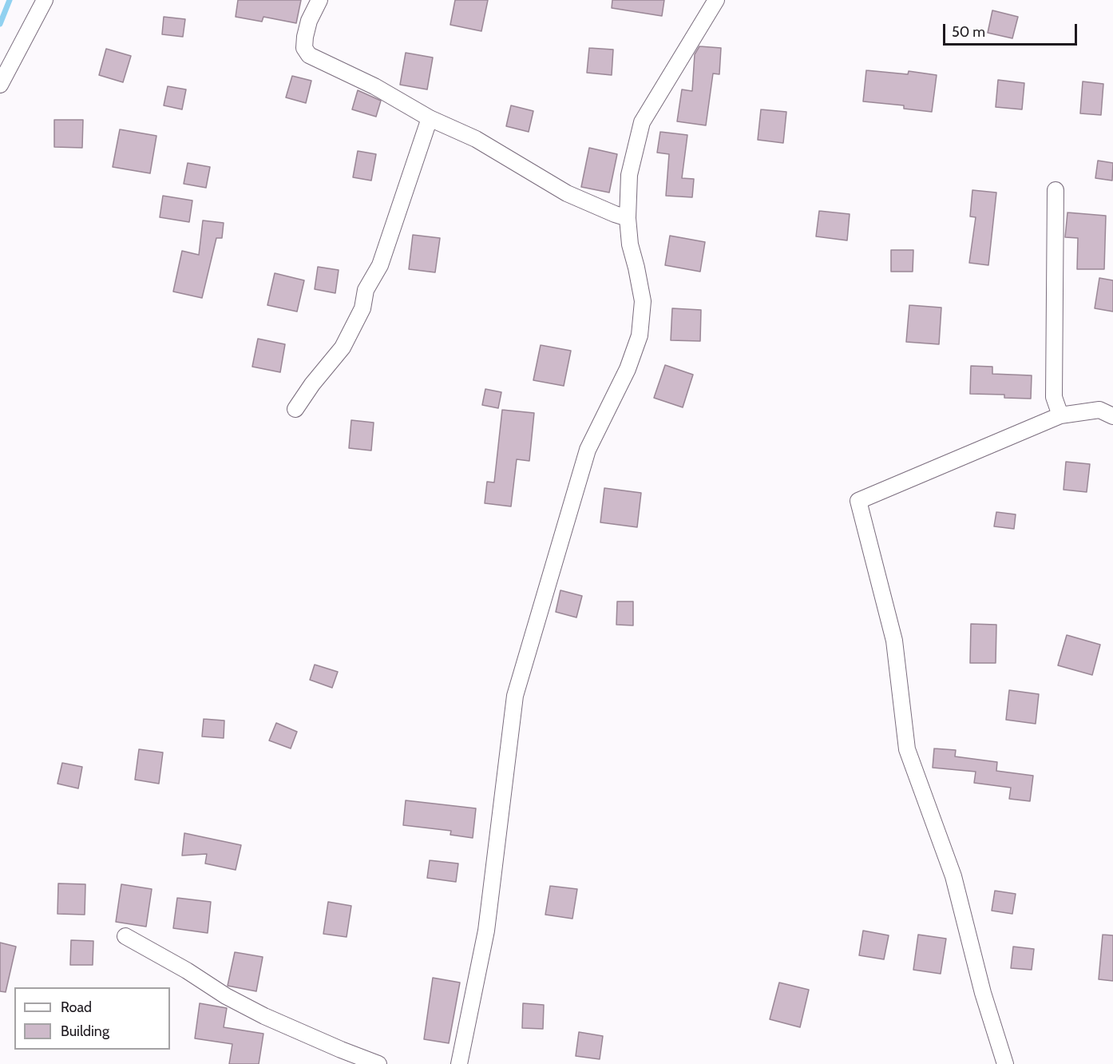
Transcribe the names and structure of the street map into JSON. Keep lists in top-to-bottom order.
{
  "legend": ["Road", "Building"],
  "scale_bar": "50 m"
}
